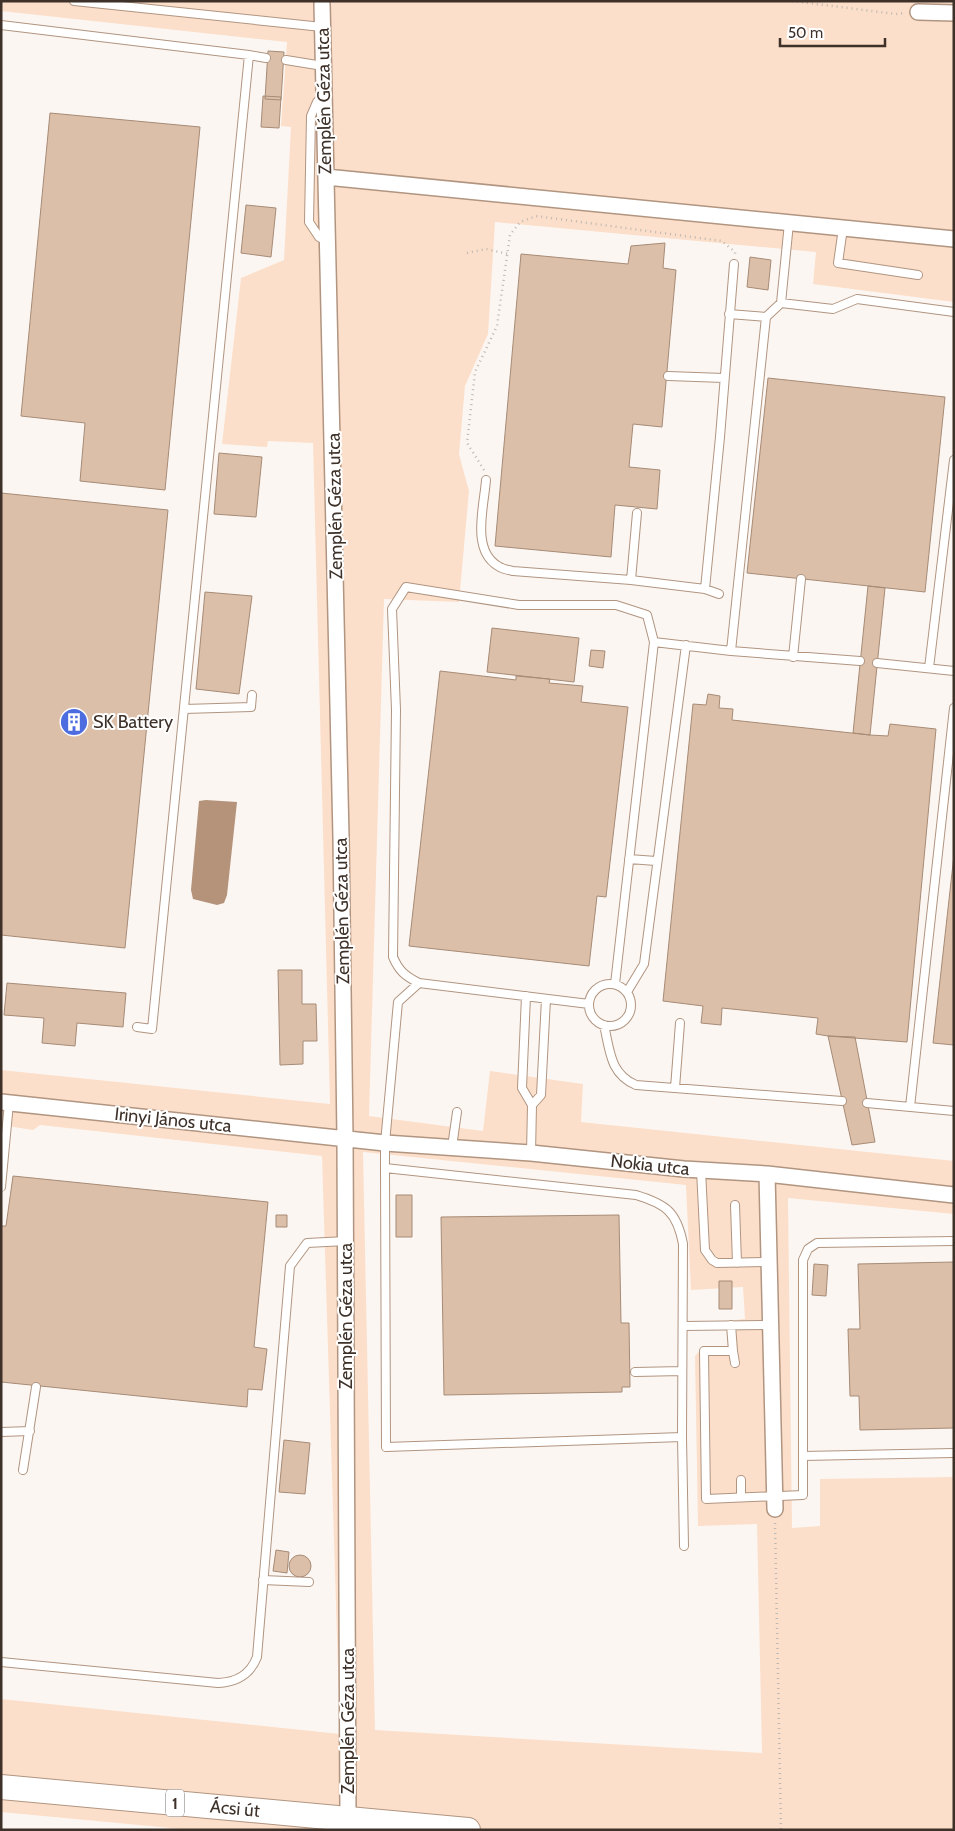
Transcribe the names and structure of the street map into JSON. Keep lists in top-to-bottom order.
{
  "streets": {
    "main road": ["1", "Ácsi út"],
    "street": ["Zemplén Géza utca", "Irinyi János utca", "Nokia utca"]
  },
  "crossings": [
    ["Zemplén Géza utca", "Irinyi János utca"],
    ["Zemplén Géza utca", "Nokia utca"],
    ["Zemplén Géza utca", "Ácsi út"],
    ["Irinyi János utca", "Nokia utca"]
  ],
  "places": {
    "building": ["SK Battery"]
  },
  "scale_bar": "50 m"
}
